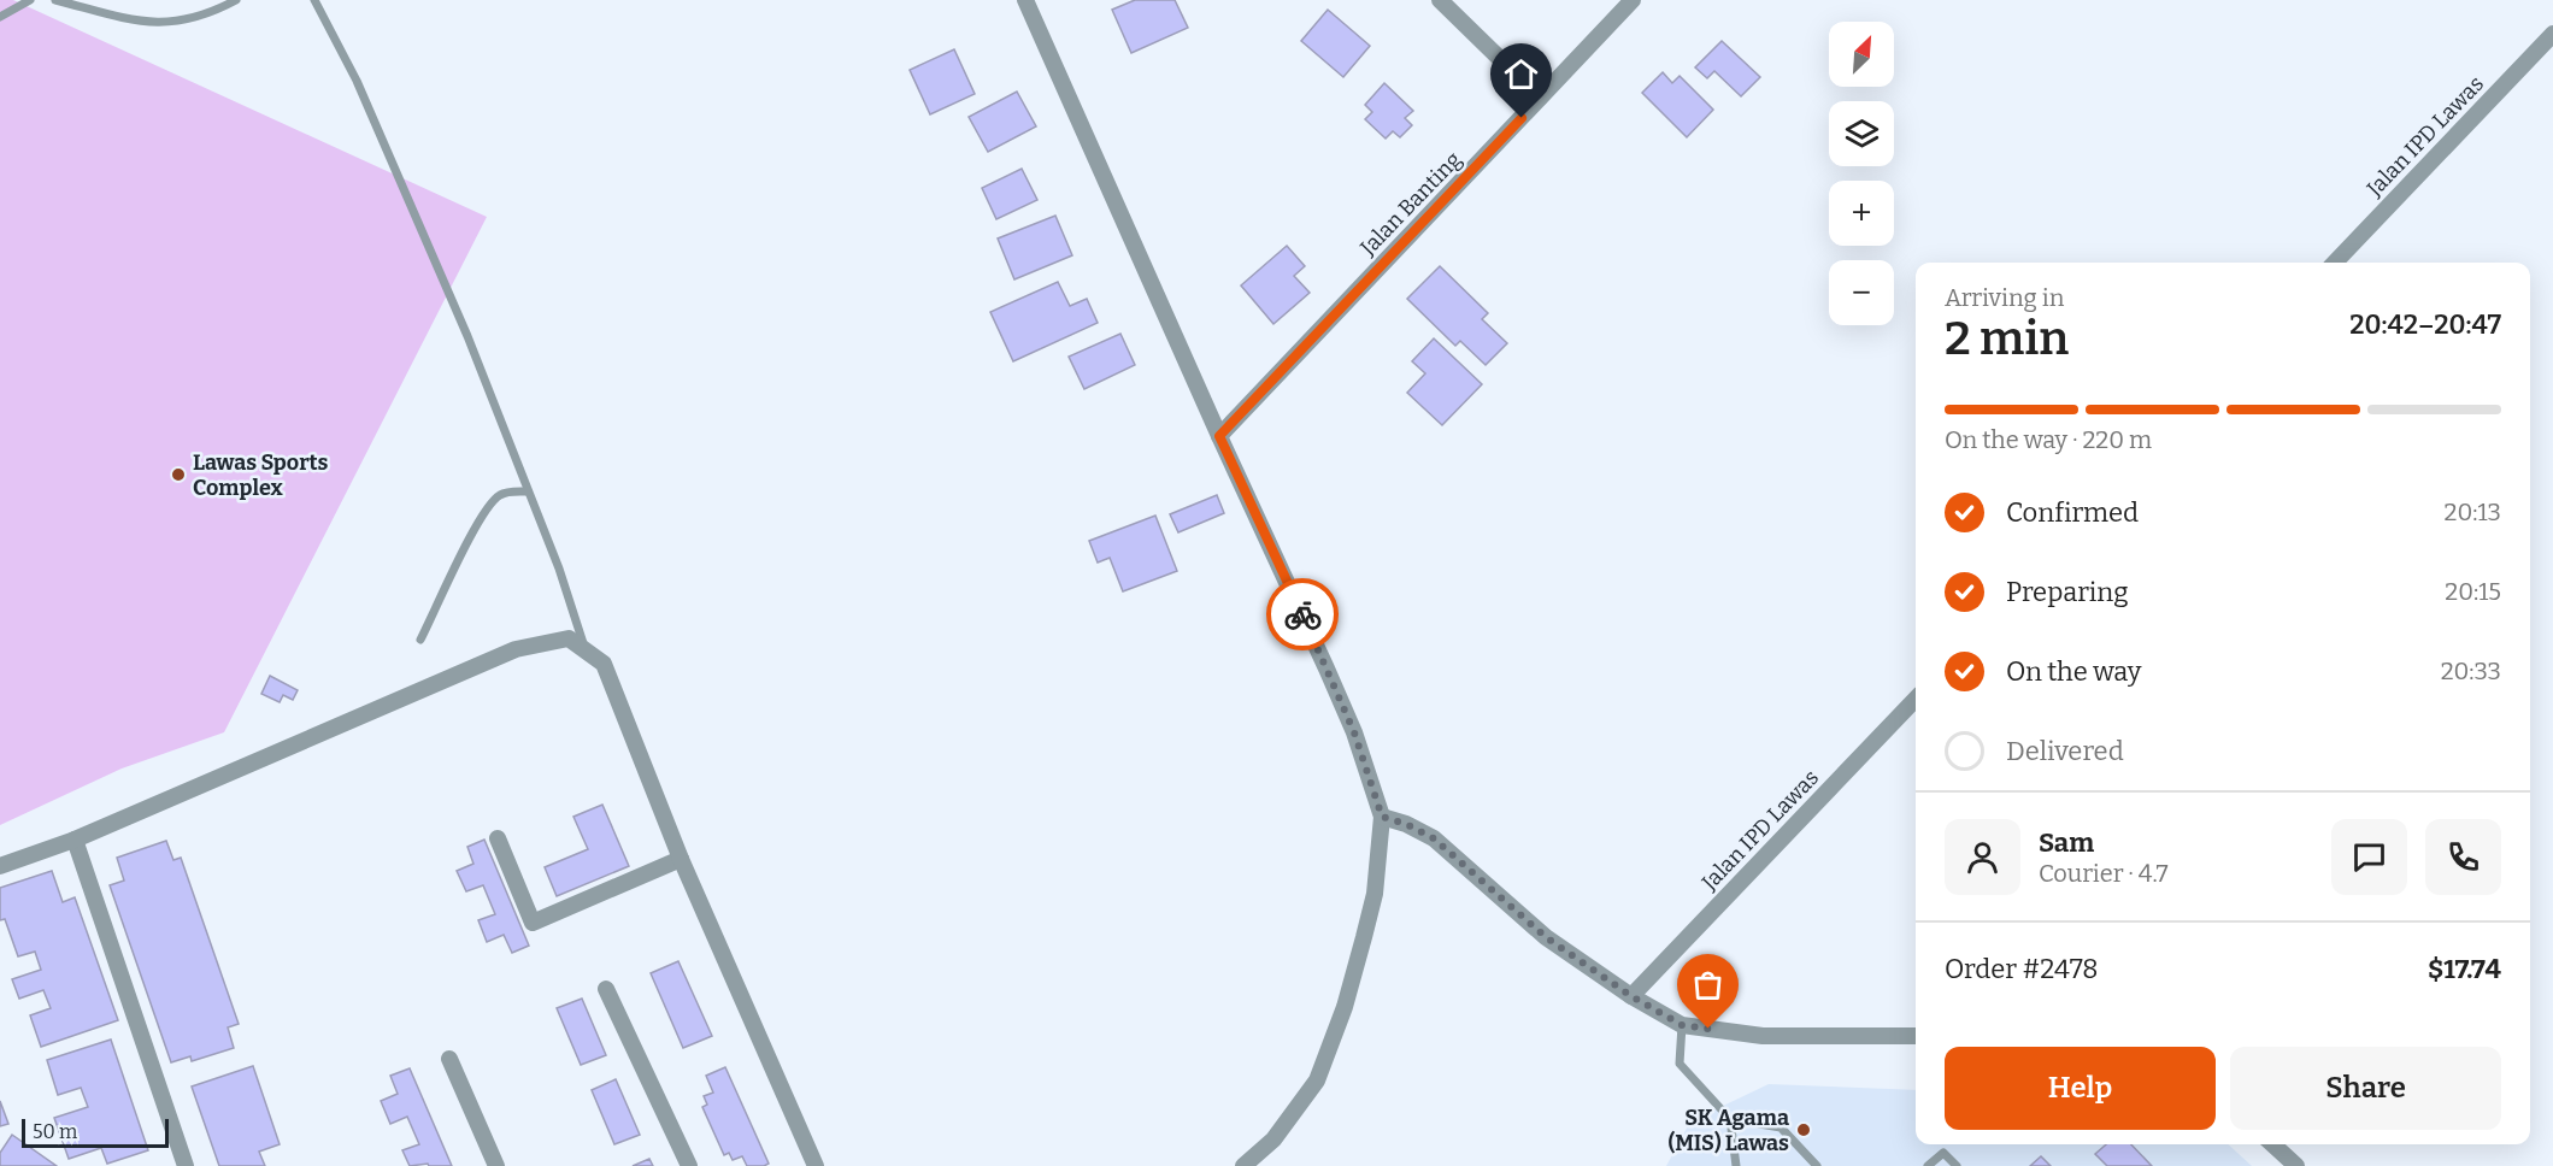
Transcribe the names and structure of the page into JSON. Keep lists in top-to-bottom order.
{
  "streets": {
    "street": ["Jalan IPD Lawas", "Jalan Banting"]
  },
  "places": ["Lawas Sports Complex", "SK Agama (MIS) Lawas"],
  "scale_bar": "50 m",
  "north": "top right",
  "page": {
    "map_buttons": ["+", "−"],
    "heading": ["2 min", "Arriving in", "20:42–20:47"],
    "panel": [
      "Sam",
      "Courier · 4.7",
      "Order #2478",
      "$17.74"
    ],
    "bar": "On the way · 220 m",
    "list": [
      ["Confirmed", "20:13"],
      ["Preparing", "20:15"],
      ["On the way", "20:33"],
      "Delivered"
    ],
    "buttons": ["Help", "Share"],
    "scale": "50 m"
  }
}
